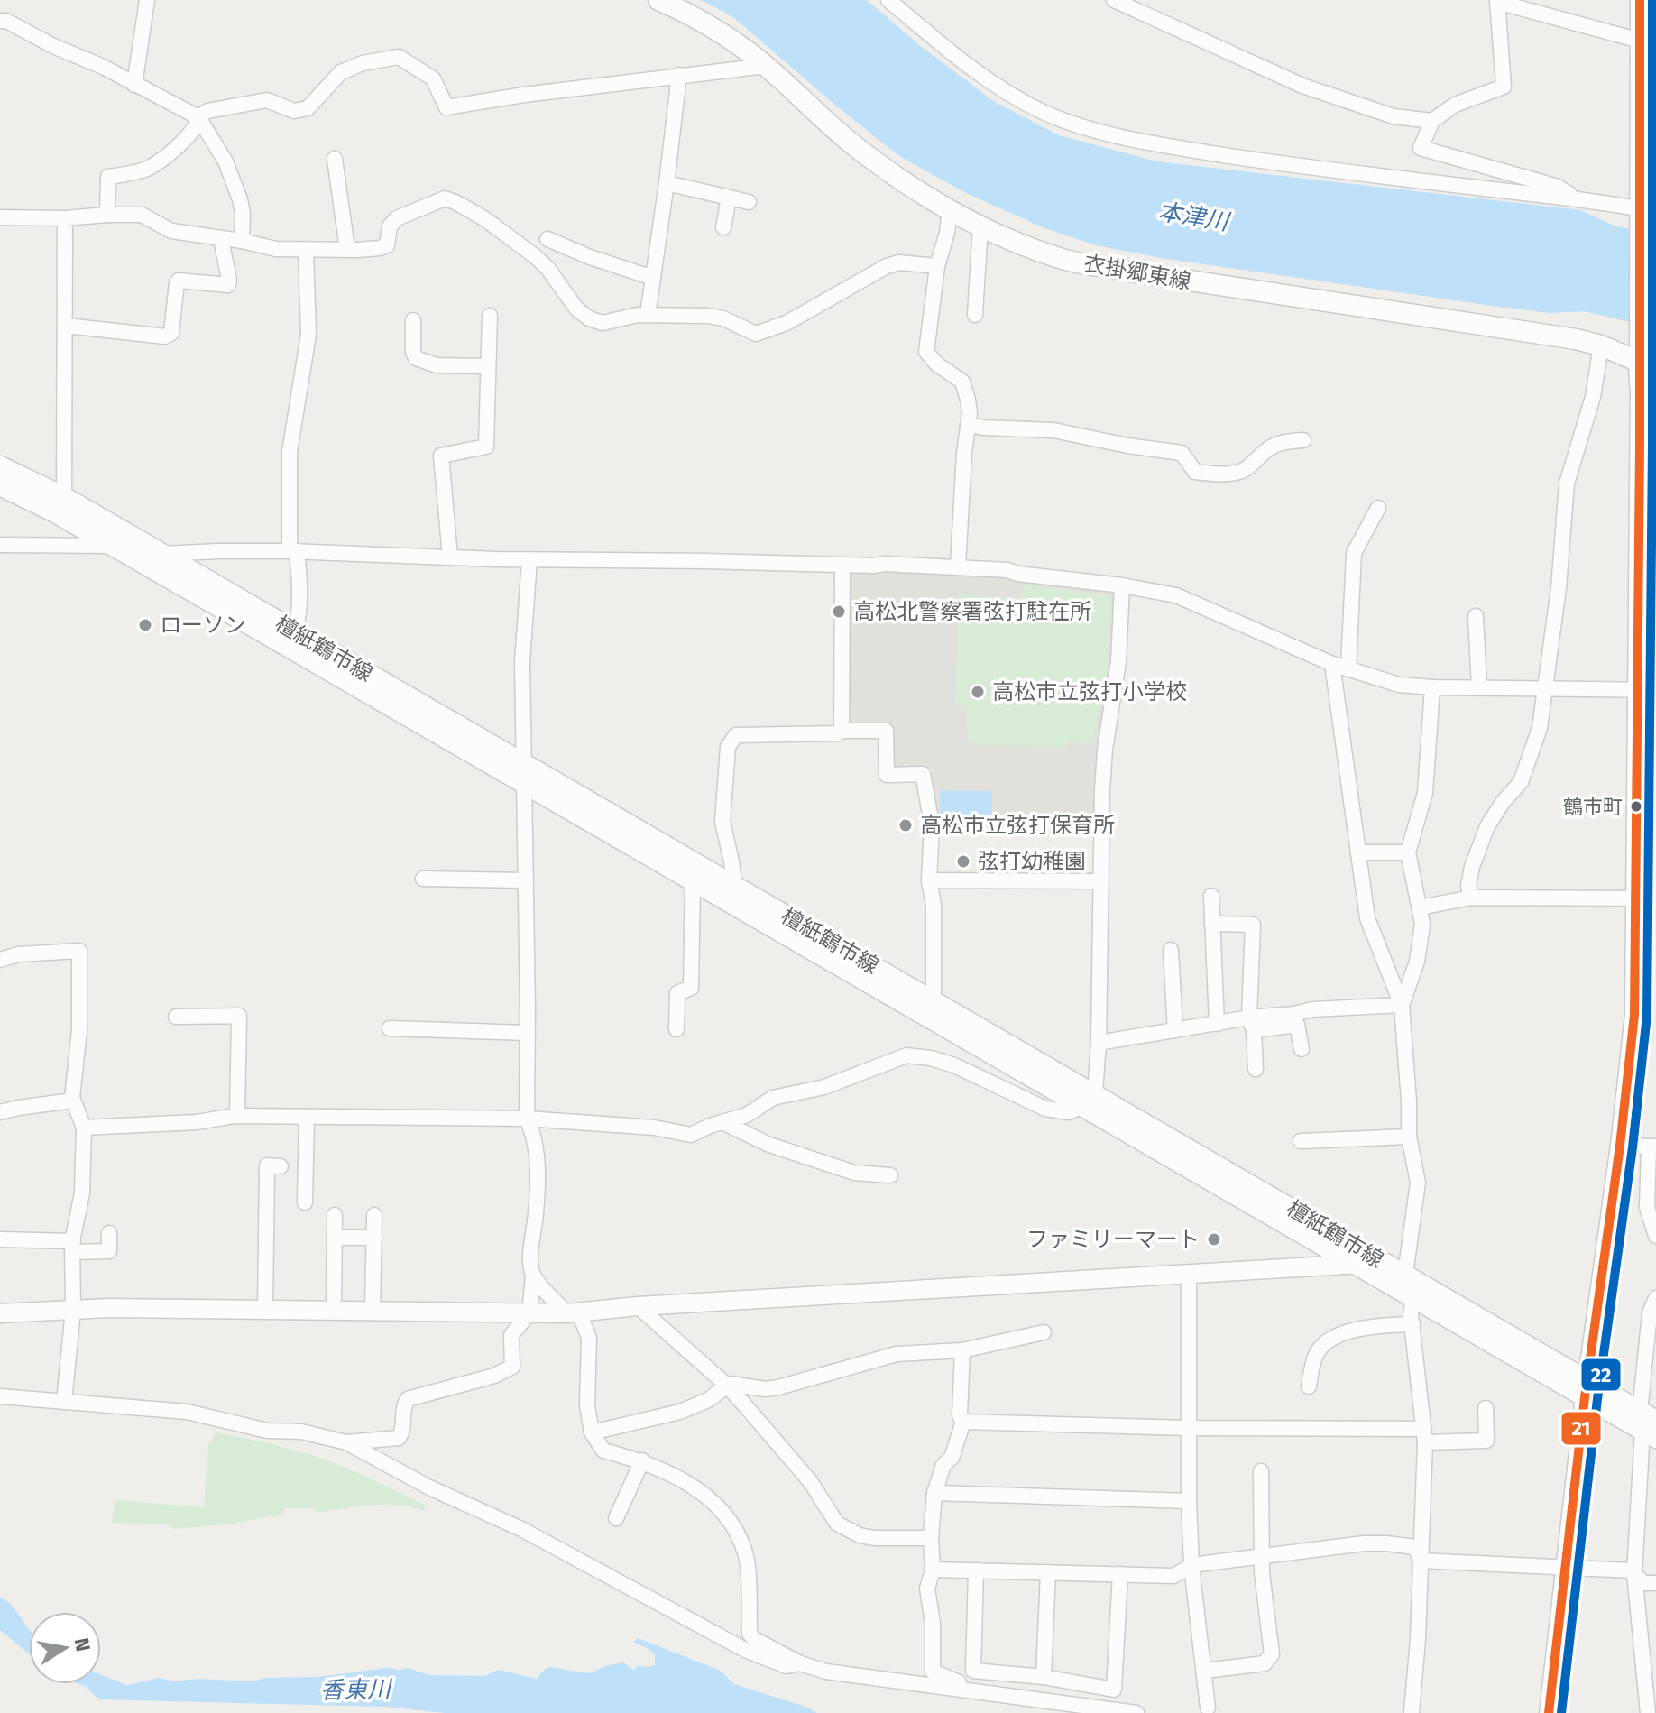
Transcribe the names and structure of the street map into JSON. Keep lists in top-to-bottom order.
{
  "streets": {
    "main road": ["衣掛郷東線", "檀紙鶴市線"]
  },
  "water": ["本津川", "香東川"],
  "places": [
    "高松北警察署弦打駐在所",
    "ローソン",
    "高松市立弦打小学校",
    "鶴市町",
    "高松市立弦打保育所",
    "弦打幼稚園",
    "ファミリーマート"
  ],
  "lines": ["transit line 21", "transit line 22"],
  "north": "right"
}
